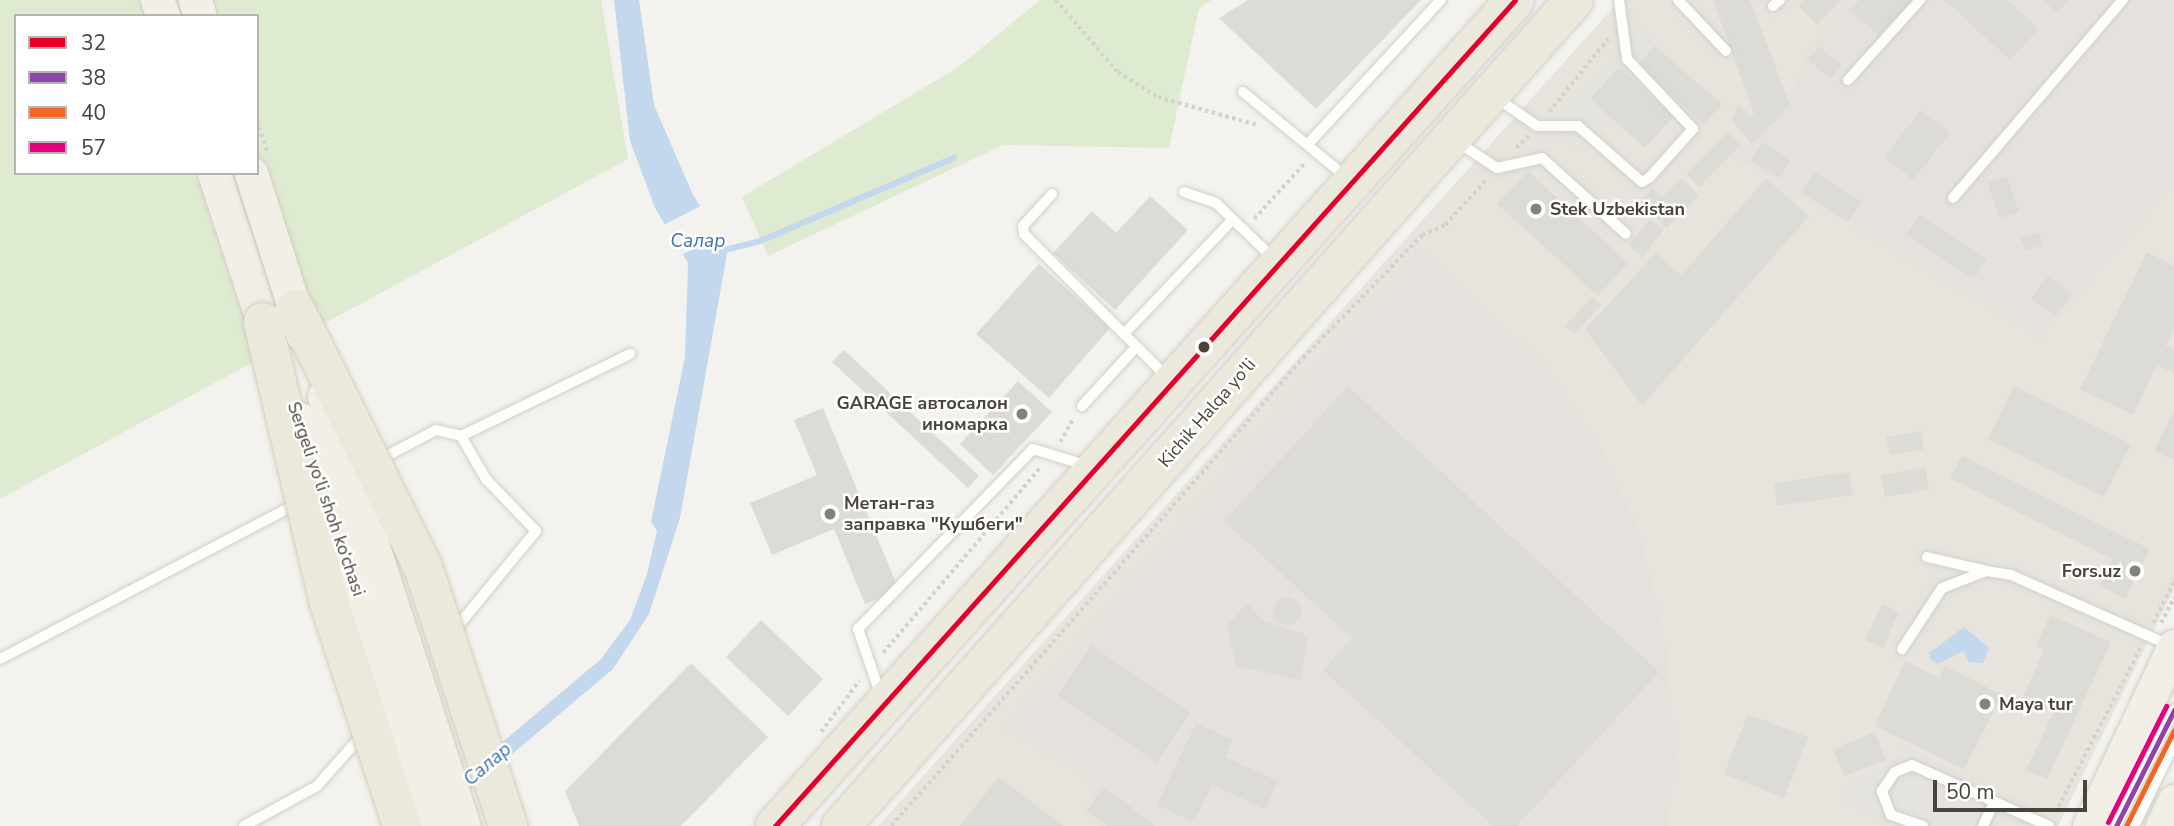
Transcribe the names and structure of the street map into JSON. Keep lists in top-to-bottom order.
{
  "streets": {
    "highway": ["Kichik Halqa yo'li"],
    "main road": ["Sergeli yo‘li shoh ko‘chasi"]
  },
  "water": ["Салар"],
  "places": [
    "Stek Uzbekistan",
    "GARAGE автосалон иномарка",
    "Метан-газ заправка \"Кушбеги\"",
    "Fors.uz",
    "Maya tur"
  ],
  "lines": [
    "transit line 32",
    "transit line 57",
    "transit line 38",
    "transit line 40"
  ],
  "legend": [
    "32",
    "38",
    "40",
    "57"
  ],
  "scale_bar": "50 m"
}
